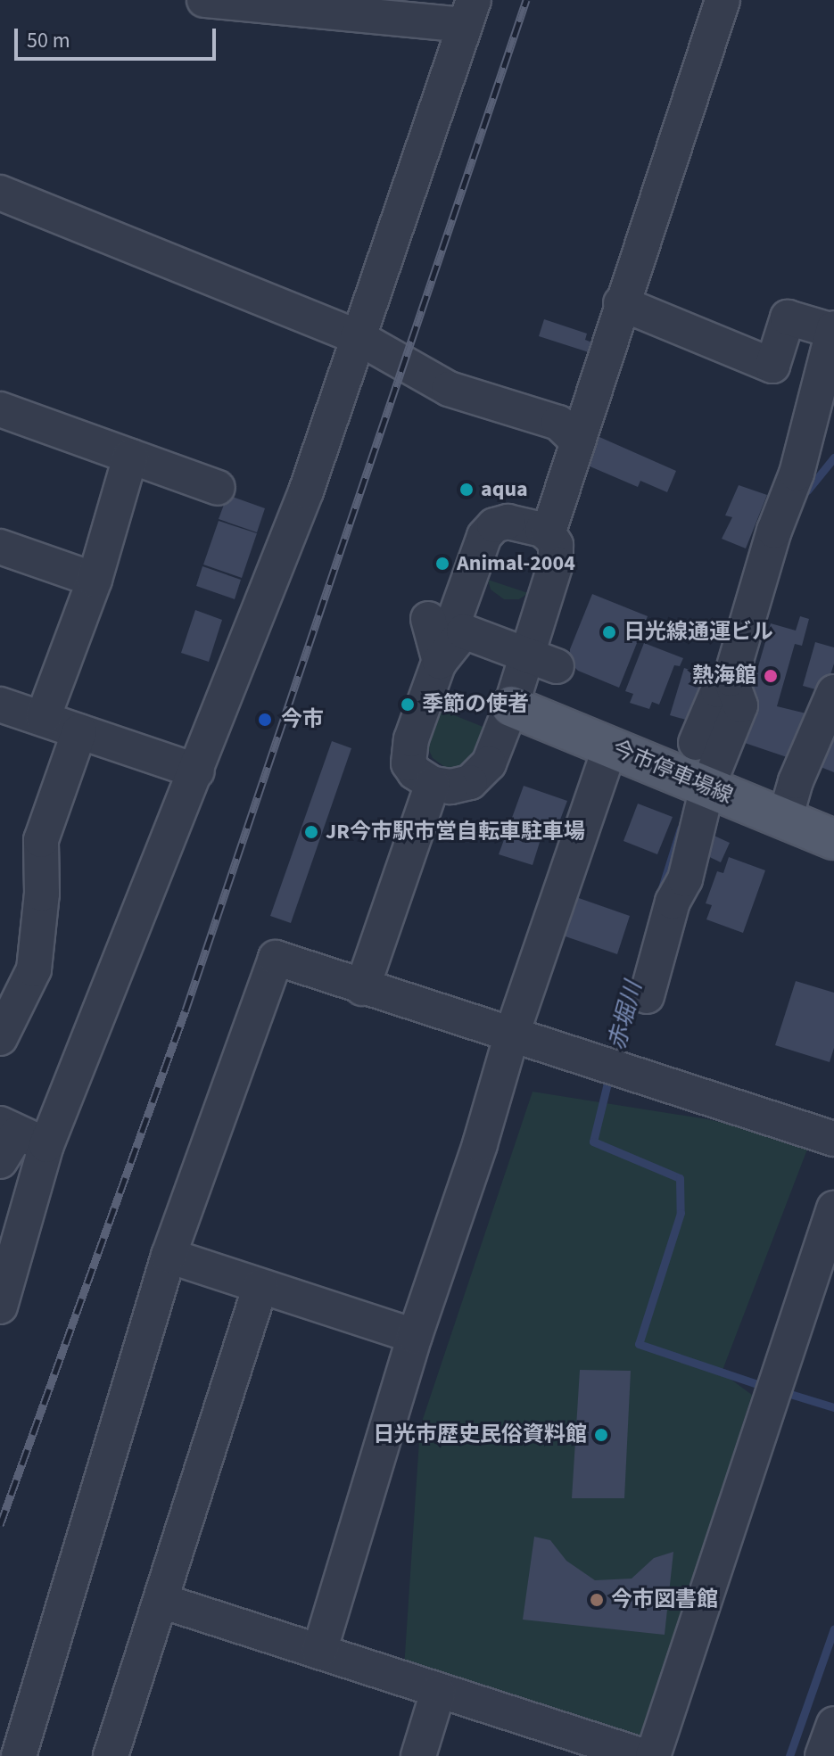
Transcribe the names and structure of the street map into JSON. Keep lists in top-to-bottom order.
{
  "streets": {
    "main road": ["今市停車場線"]
  },
  "water": ["赤堀川"],
  "places": [
    "aqua",
    "Animal-2004",
    "日光線通運ビル",
    "熱海館",
    "季節の使者",
    "今市",
    "JR今市駅市営自転車駐車場",
    "日光市歴史民俗資料館",
    "今市図書館"
  ],
  "scale_bar": "50 m"
}
